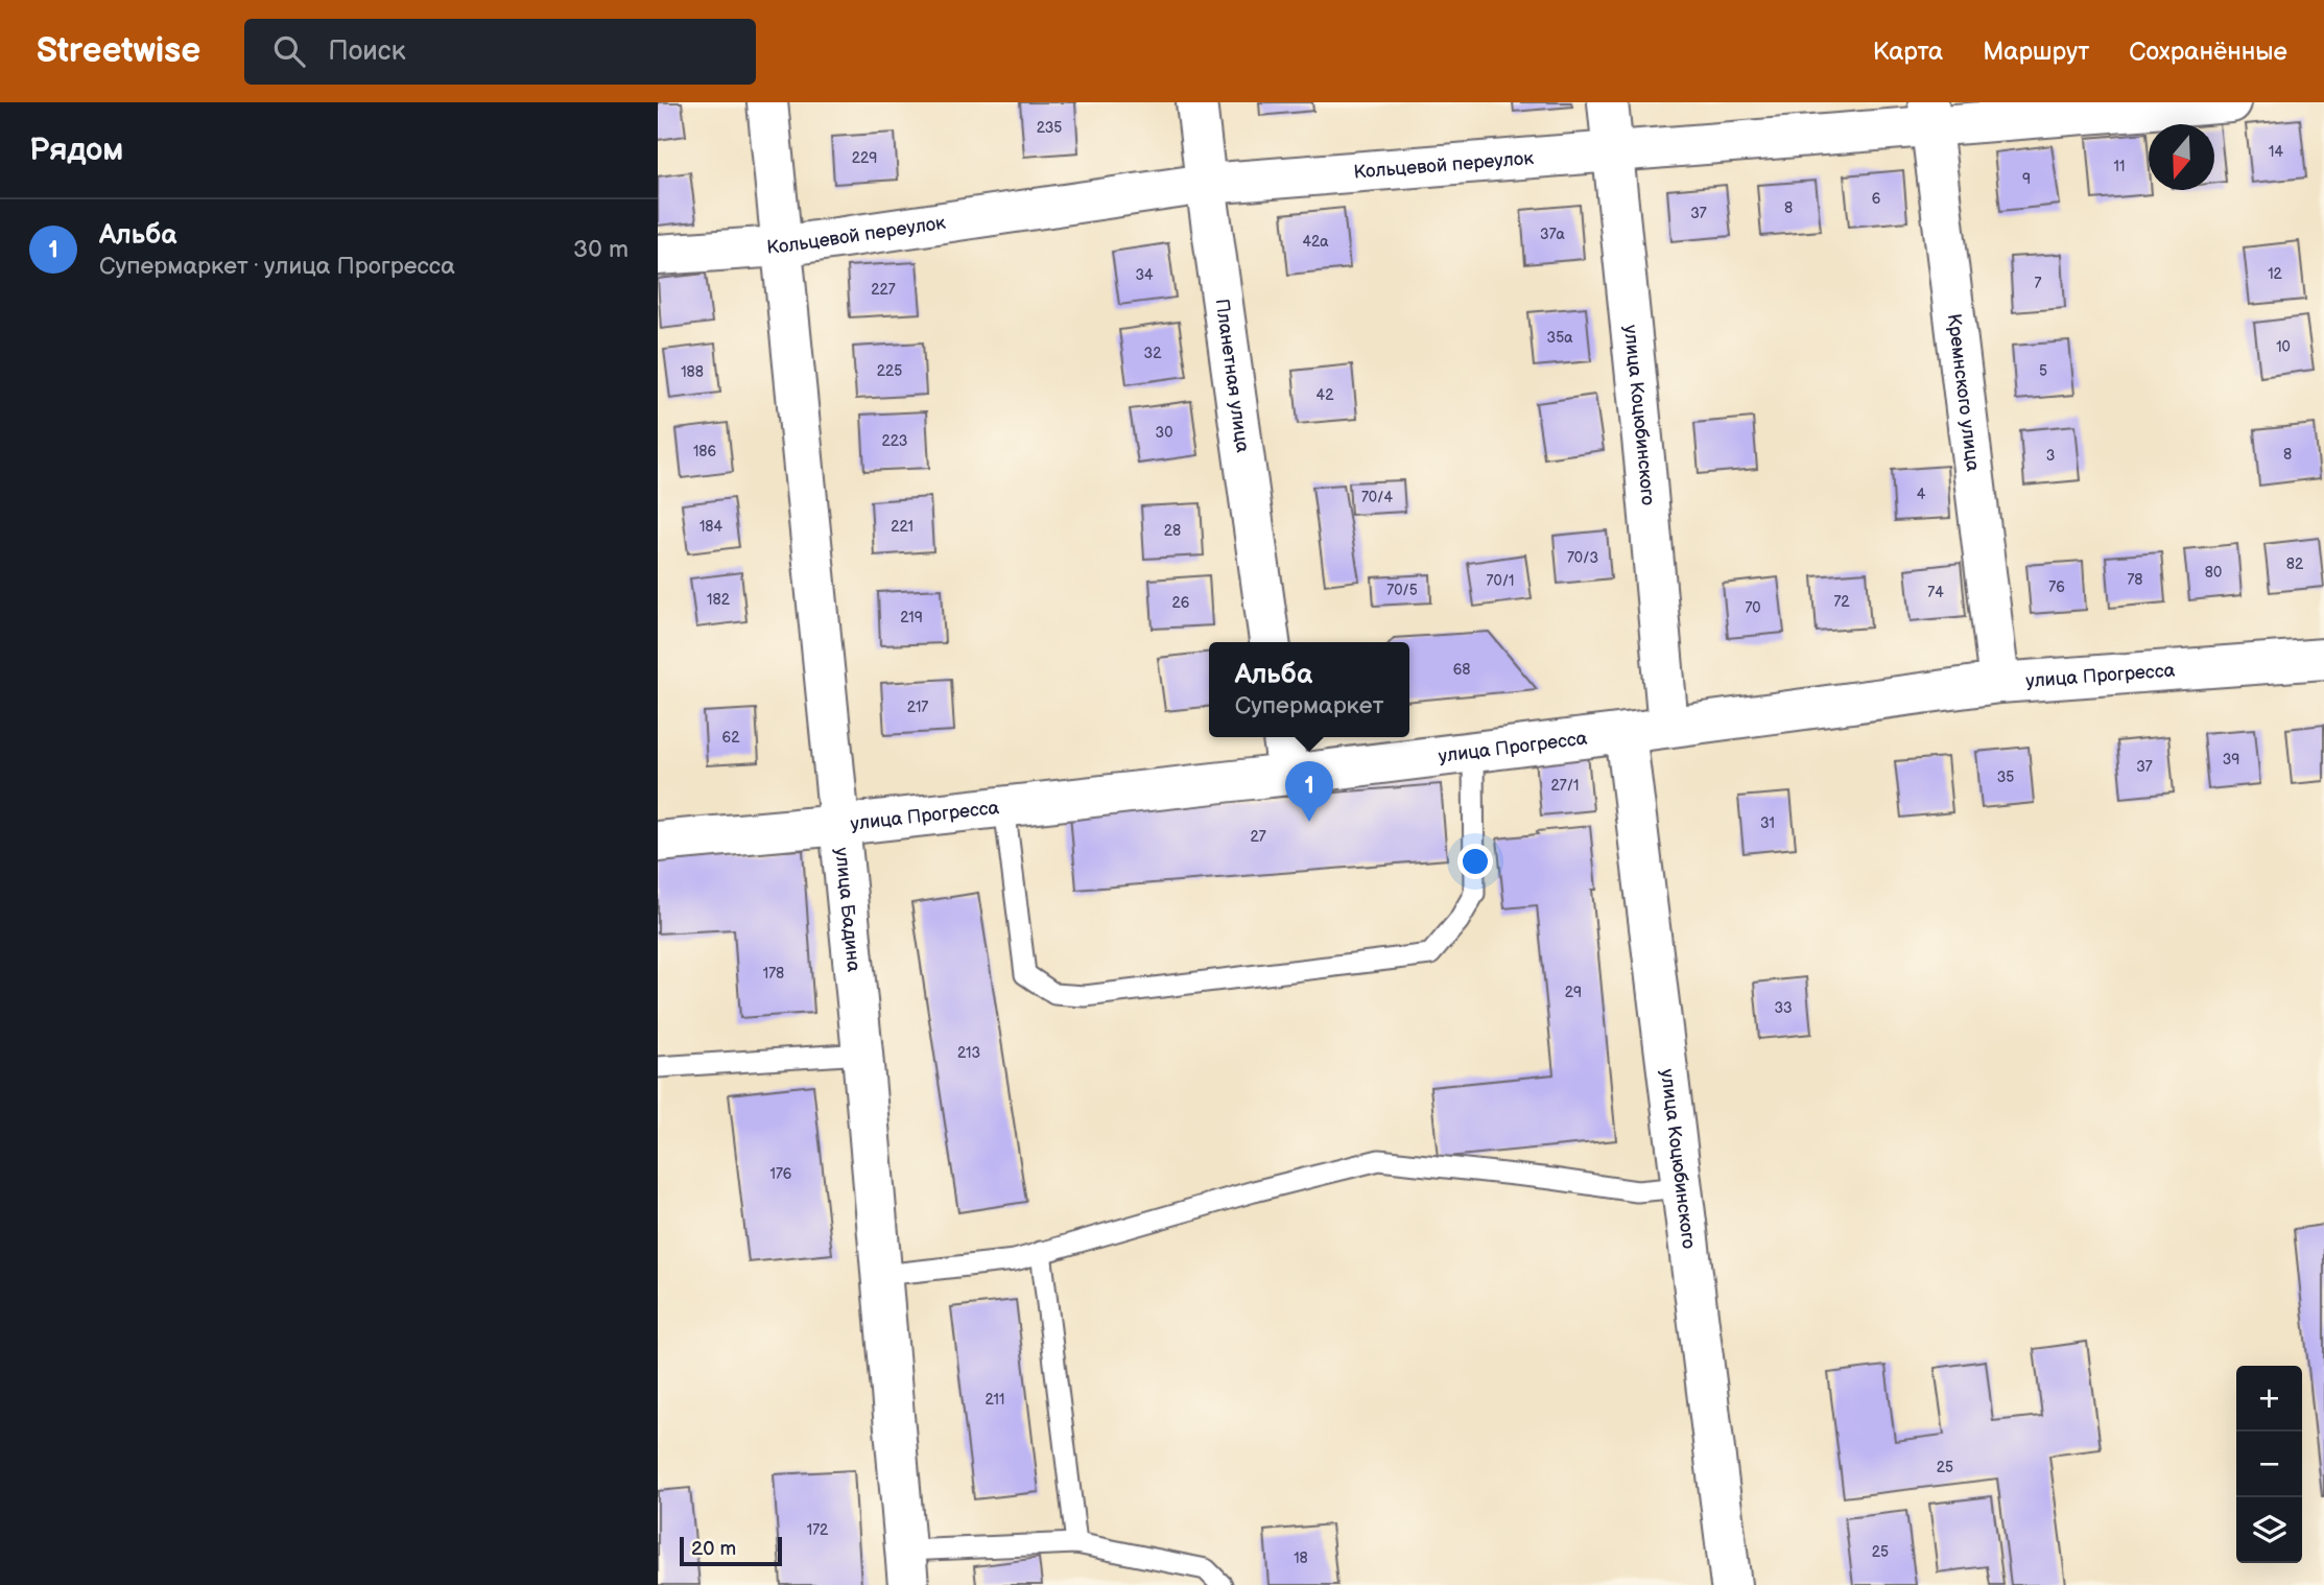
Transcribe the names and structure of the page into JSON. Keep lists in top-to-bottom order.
{
  "streets": {
    "street": [
      "Кольцевой переулок",
      "Планетная улица",
      "Кремнского улица",
      "улица Коцюбинского",
      "улица Прогресса",
      "улица Бадина"
    ]
  },
  "crossings": [
    ["Кольцевой переулок", "Планетная улица"],
    ["Кольцевой переулок", "Кремнского улица"],
    ["Кольцевой переулок", "улица Коцюбинского"],
    ["Кольцевой переулок", "улица Бадина"],
    ["Кремнского улица", "улица Прогресса"],
    ["улица Коцюбинского", "улица Прогресса"],
    ["улица Прогресса", "улица Бадина"]
  ],
  "house_numbers": [
    "235",
    "14",
    "229",
    "11",
    "9",
    "6",
    "8",
    "37",
    "37а",
    "42а",
    "12",
    "34",
    "7",
    "227",
    "35а",
    "10",
    "32",
    "225",
    "5",
    "188",
    "42",
    "30",
    "223",
    "186",
    "8",
    "3",
    "4",
    "70/4",
    "184",
    "221",
    "28",
    "70/3",
    "82",
    "80",
    "78",
    "70/1",
    "76",
    "70/5",
    "74",
    "182",
    "72",
    "26",
    "70",
    "219",
    "68",
    "217",
    "62",
    "39",
    "37",
    "35",
    "27/1",
    "31",
    "27",
    "178",
    "29",
    "33",
    "213",
    "176",
    "211",
    "25",
    "172",
    "25",
    "18"
  ],
  "scale_bar": "20 m",
  "north": "bottom",
  "page": {
    "header": "Streetwise",
    "search": "Поиск",
    "nav": ["Карта", "Маршрут", "Сохранённые"],
    "heading": "Рядом",
    "list": [
      {
        "mark": "1",
        "name": "Альба",
        "note": "Супермаркет · улица Прогресса",
        "value": "30 m"
      }
    ],
    "popup": ["Альба", "Супермаркет"],
    "pins": "1",
    "map_buttons": ["+", "−"],
    "scale": "20 m"
  }
}
